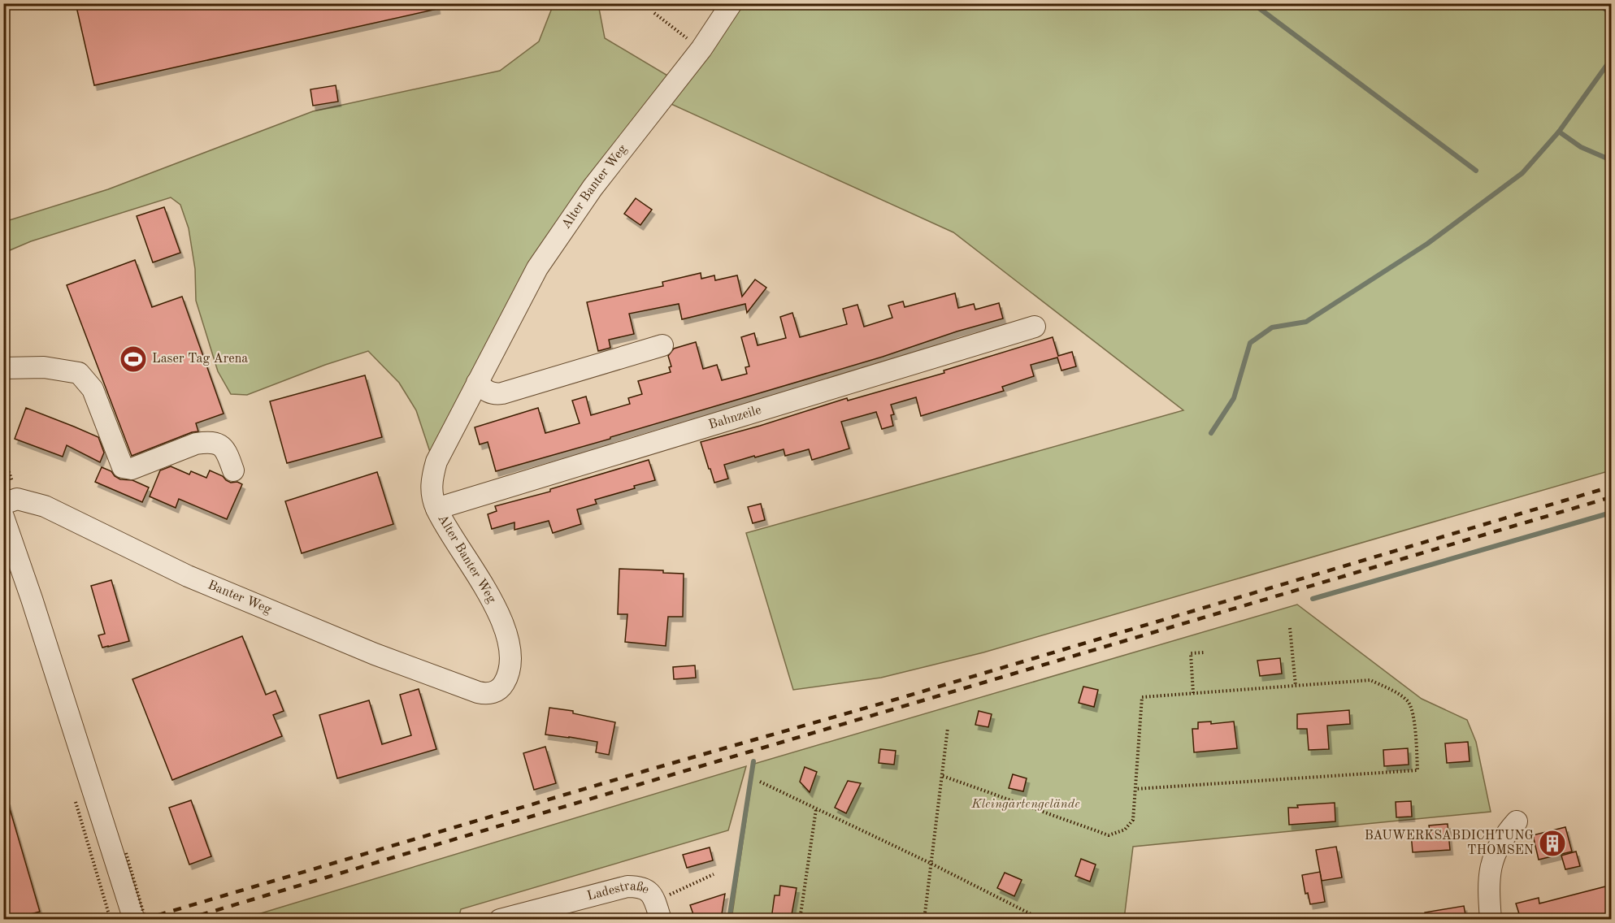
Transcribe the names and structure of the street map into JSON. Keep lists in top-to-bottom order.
{
  "streets": {
    "street": [
      "Alter Banter Weg",
      "Bahnzeile",
      "Banter Weg",
      "Ladestraße"
    ]
  },
  "crossings": [
    ["Alter Banter Weg", "Bahnzeile"],
    ["Alter Banter Weg", "Banter Weg"]
  ],
  "parks": ["Kleingartengelände"],
  "places": {
    "sports": ["Laser Tag Arena"],
    "building": ["BAUWERKSABDICHTUNG THOMSEN"]
  }
}
